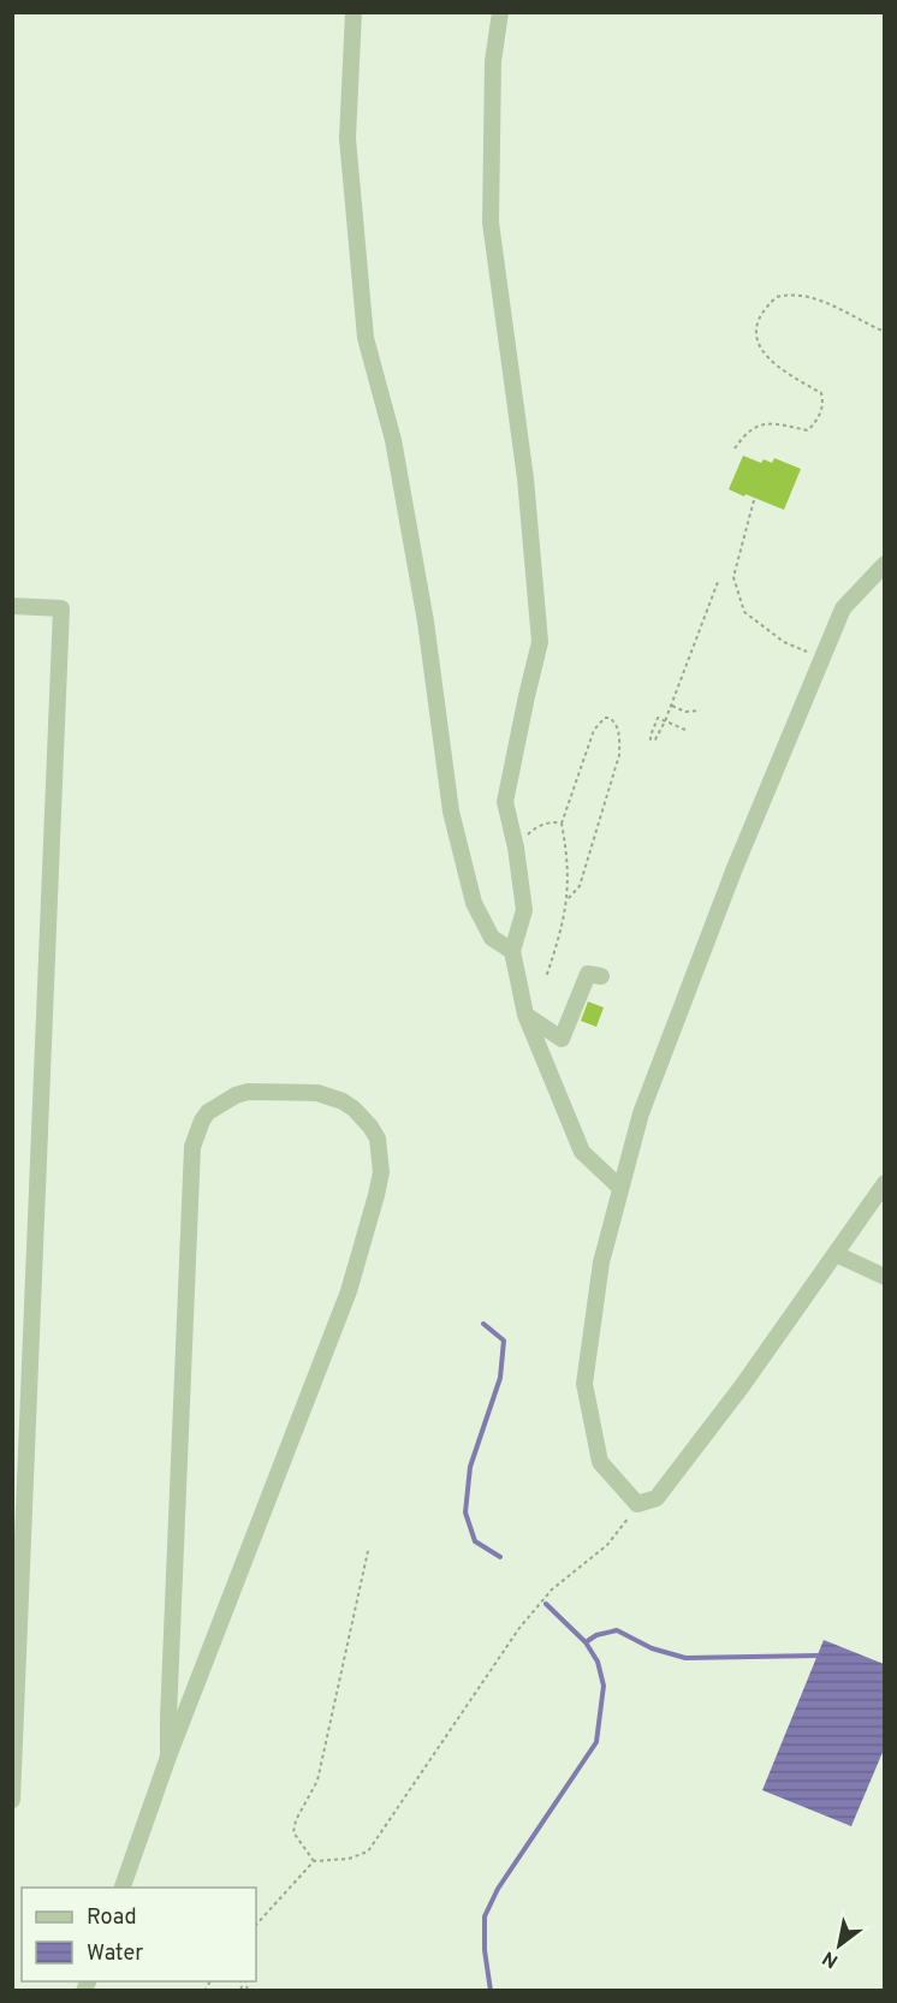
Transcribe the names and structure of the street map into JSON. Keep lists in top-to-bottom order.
{
  "legend": ["Road", "Water"],
  "north": "bottom left"
}
